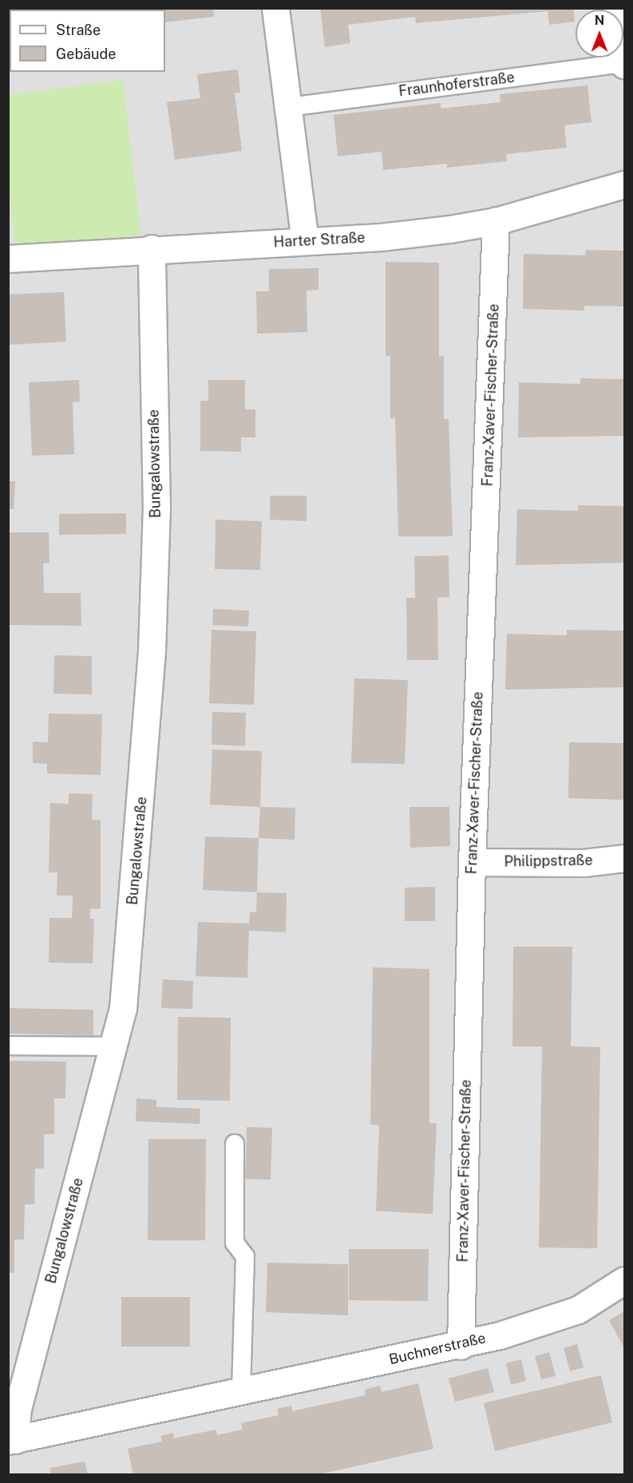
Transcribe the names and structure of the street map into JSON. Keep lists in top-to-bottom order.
{
  "streets": {
    "street": [
      "Harter Straße",
      "Franz-Xaver-Fischer-Straße",
      "Bungalowstraße",
      "Philippstraße",
      "Buchnerstraße"
    ],
    "lane": ["Fraunhoferstraße"]
  },
  "crossings": [
    ["Harter Straße", "Franz-Xaver-Fischer-Straße"],
    ["Harter Straße", "Bungalowstraße"],
    ["Franz-Xaver-Fischer-Straße", "Philippstraße"],
    ["Franz-Xaver-Fischer-Straße", "Buchnerstraße"],
    ["Bungalowstraße", "Buchnerstraße"]
  ],
  "legend": ["Straße", "Gebäude"],
  "north": "top"
}
